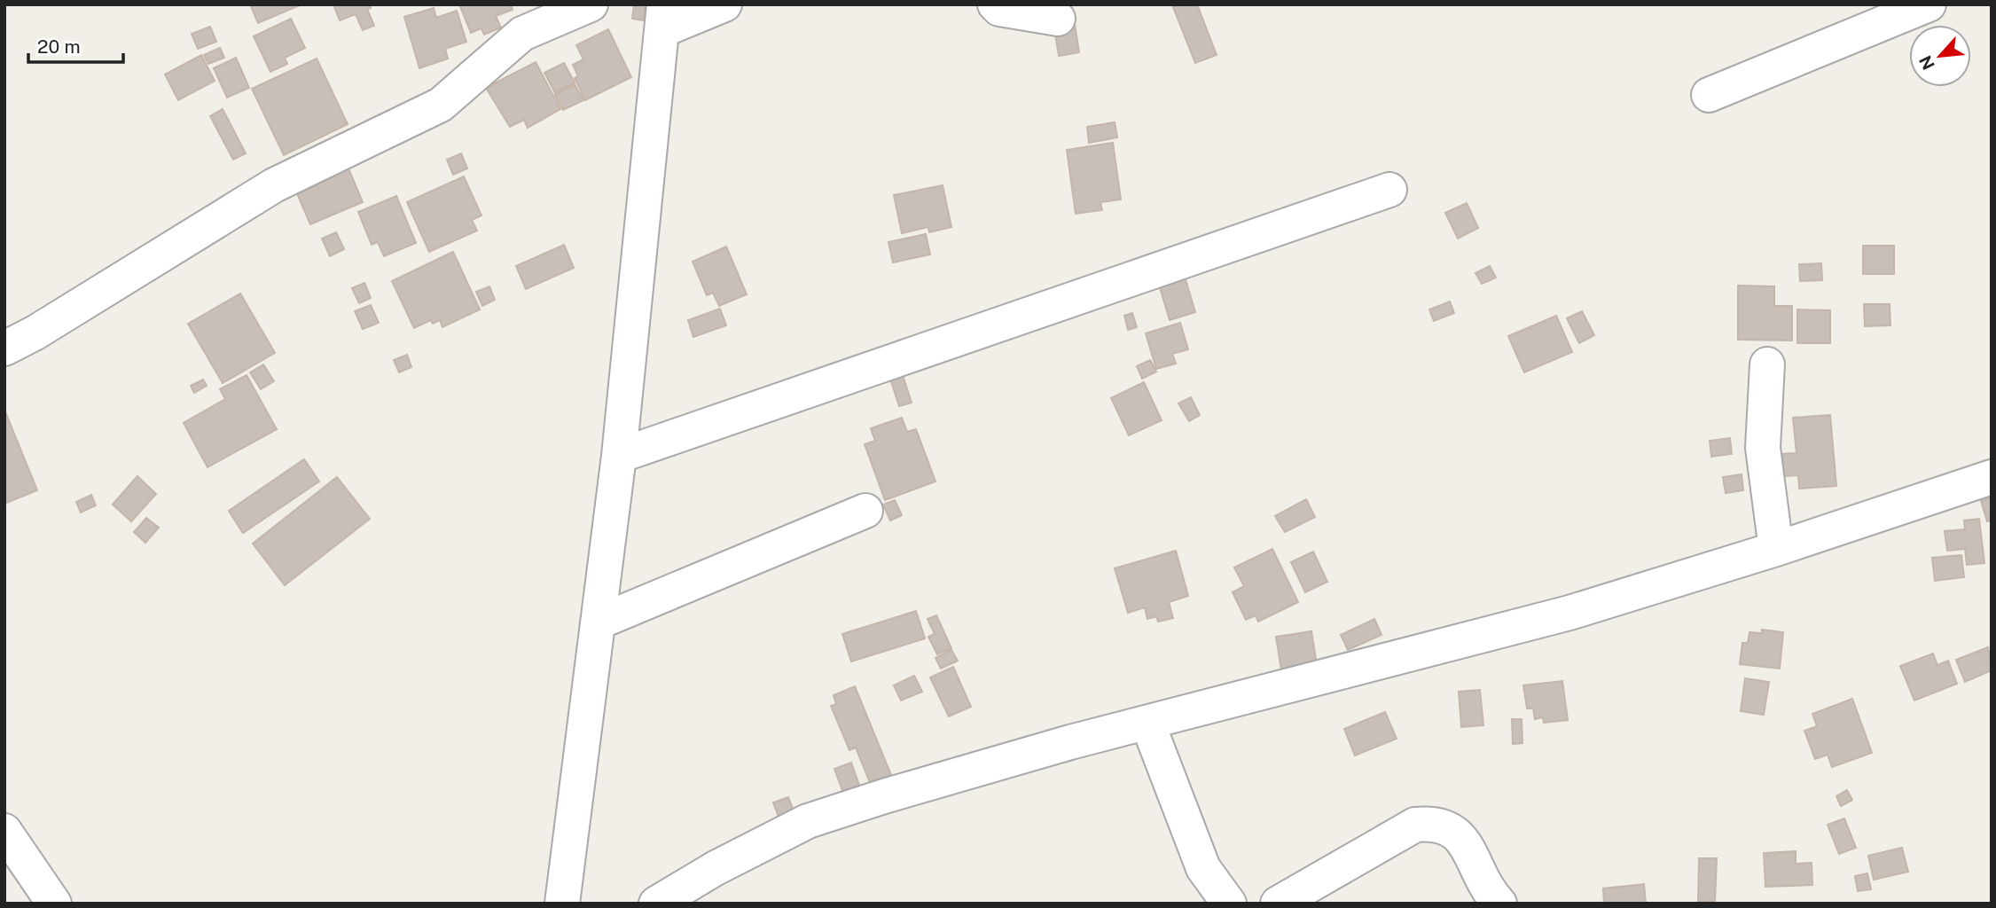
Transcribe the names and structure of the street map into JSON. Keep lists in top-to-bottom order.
{
  "scale_bar": "20 m",
  "north": "bottom left"
}
